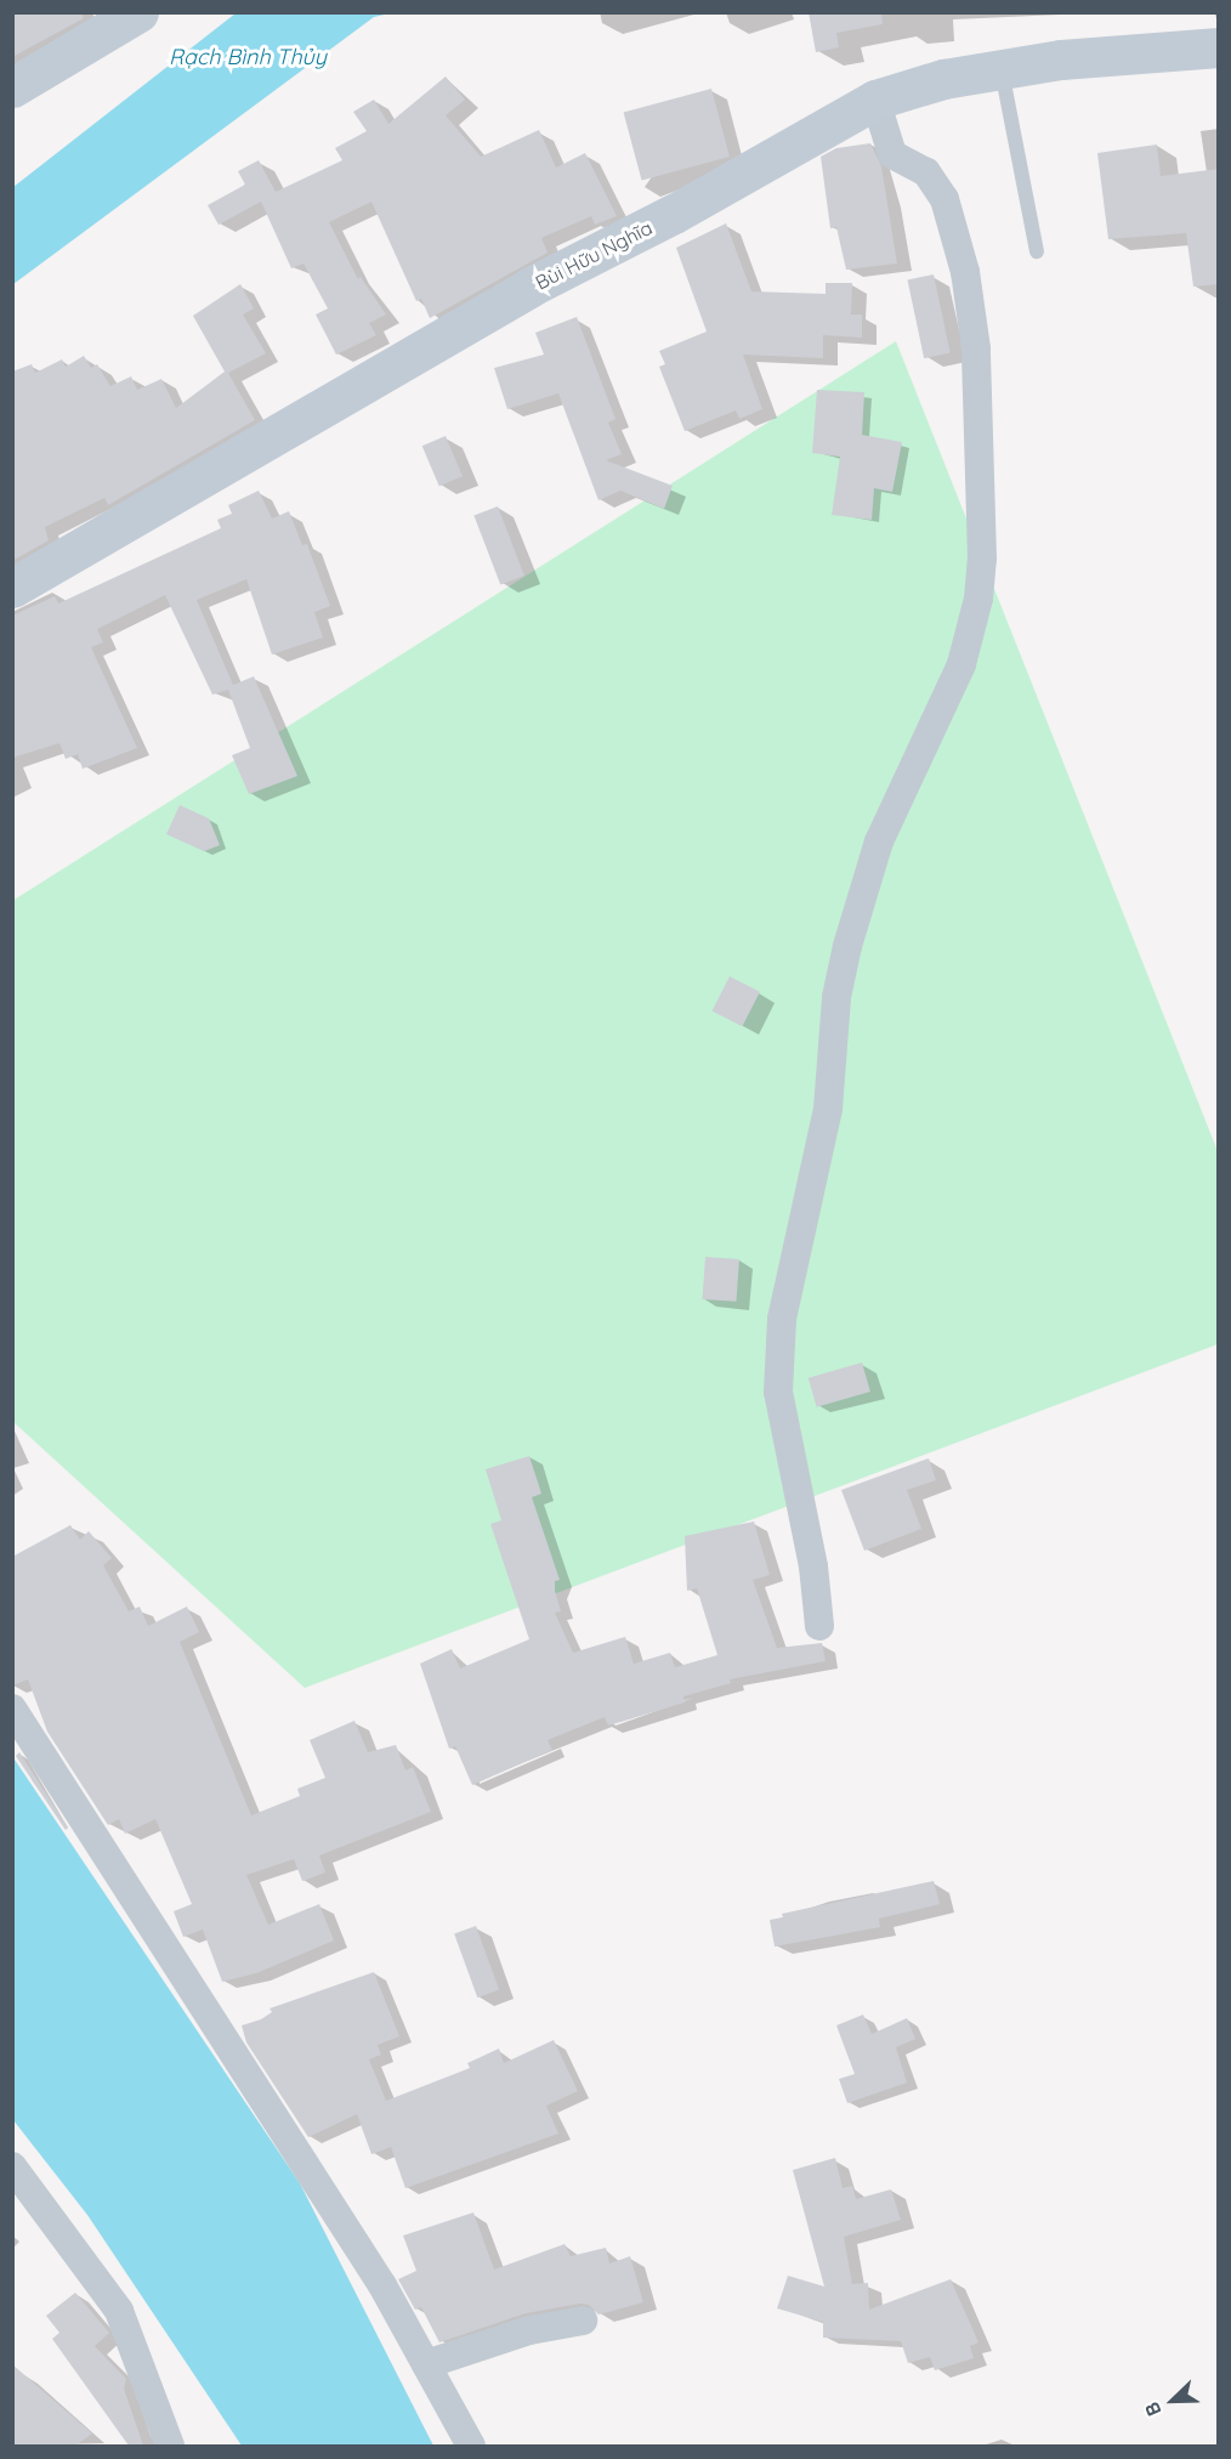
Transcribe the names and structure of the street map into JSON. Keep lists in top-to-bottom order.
{
  "streets": {
    "main road": ["Bùi Hữu Nghĩa"]
  },
  "water": ["Rạch Bình Thủy"],
  "north": "bottom left"
}
